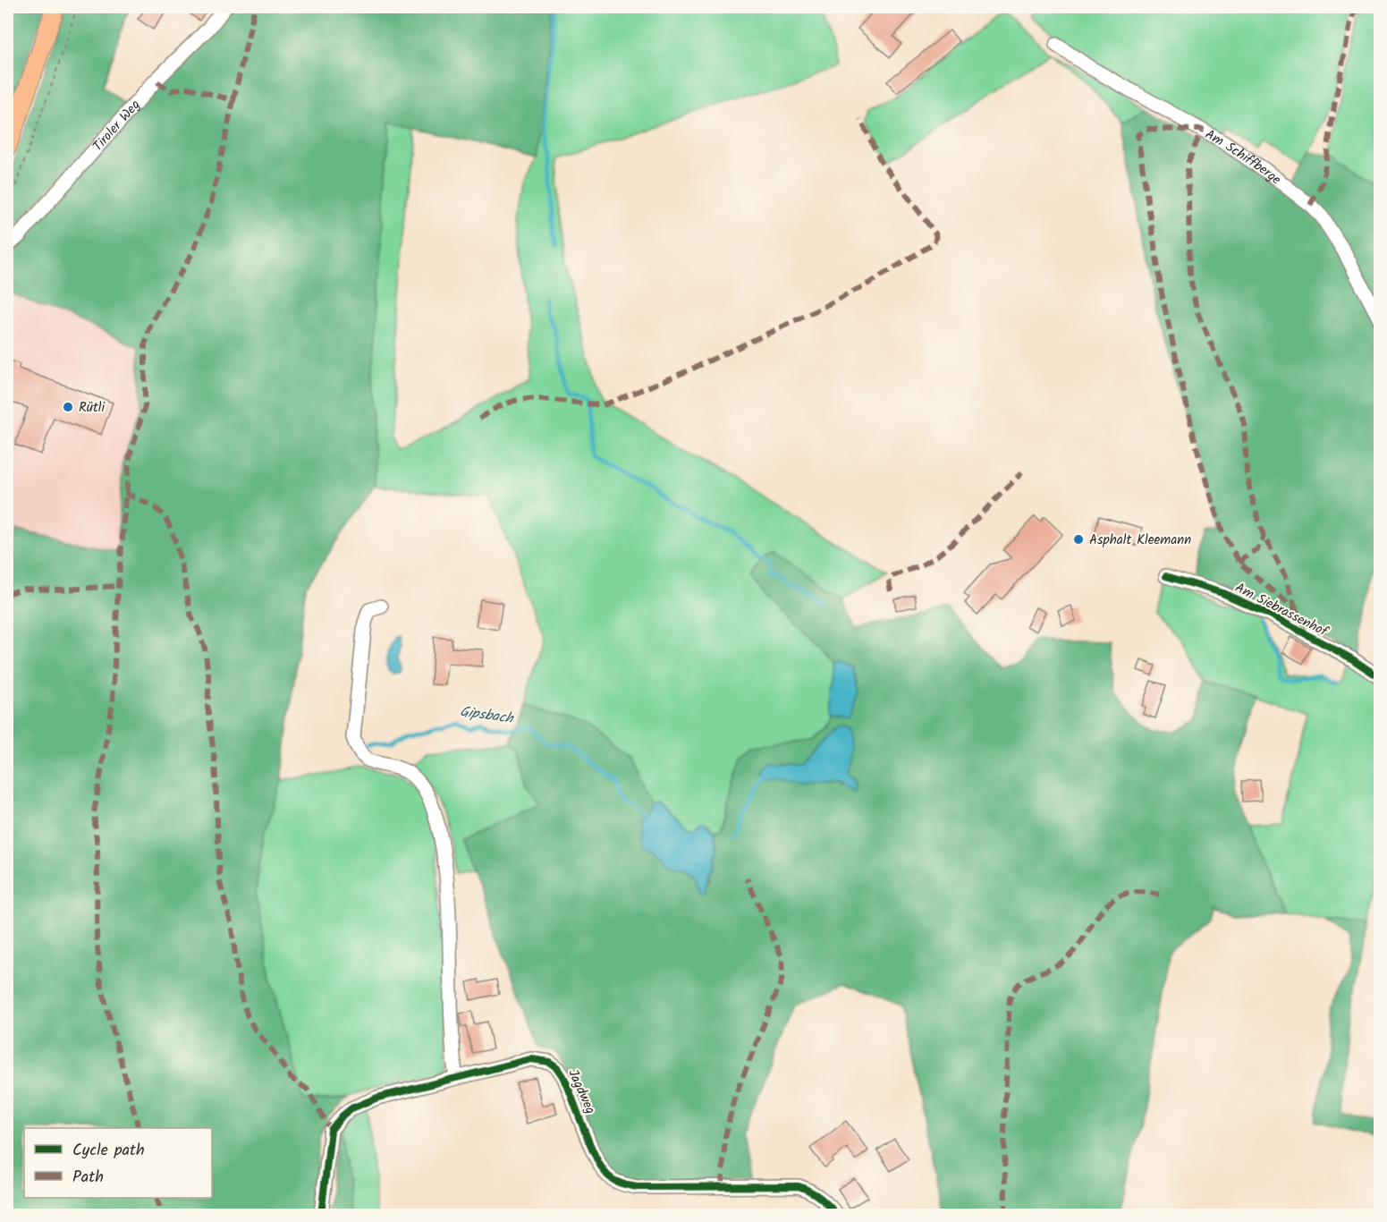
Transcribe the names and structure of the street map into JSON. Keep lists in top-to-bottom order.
{
  "streets": {
    "street": [
      "Tiroler Weg",
      "Am Schiffberge",
      "Am Siebrassenhof",
      "Jagdweg"
    ]
  },
  "water": ["Gipsbach"],
  "places": ["Rütli", "Asphalt Kleemann"],
  "legend": ["Cycle path", "Path"]
}
